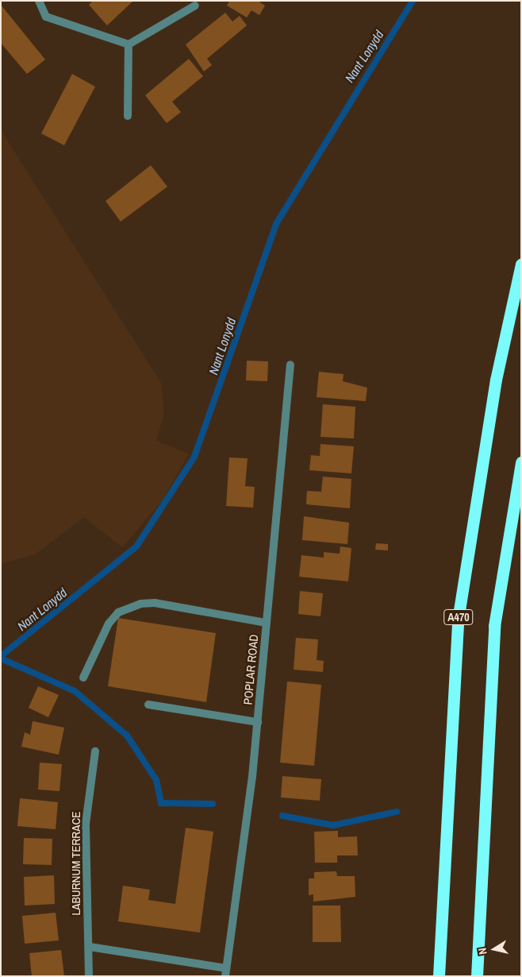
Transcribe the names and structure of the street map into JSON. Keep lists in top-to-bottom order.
{
  "streets": {
    "highway": ["A470"],
    "street": ["POPLAR ROAD", "LABURNUM TERRACE"]
  },
  "water": ["Nant Lonydd"],
  "north": "left"
}
